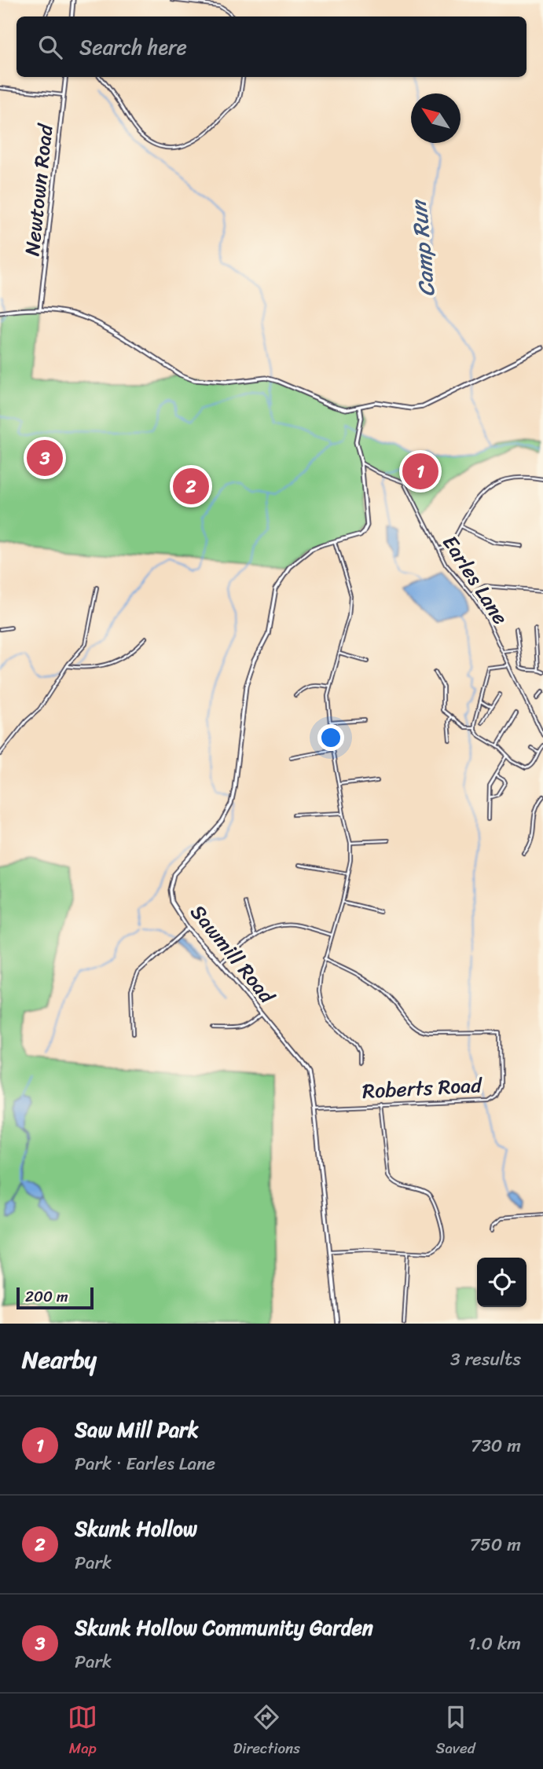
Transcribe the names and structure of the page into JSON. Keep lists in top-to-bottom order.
{
  "streets": {
    "street": [
      "Newtown Road",
      "Earles Lane",
      "Sawmill Road",
      "Roberts Road"
    ]
  },
  "crossings": [
    ["Earles Lane", "Sawmill Road"],
    ["Sawmill Road", "Roberts Road"]
  ],
  "water": ["Camp Run"],
  "scale_bar": "200 m",
  "north": "top left",
  "page": {
    "search": "Search here",
    "pins": ["3", "1", "2"],
    "scale": "200 m",
    "heading": ["Nearby", "3 results"],
    "list": [
      {
        "mark": "1",
        "name": "Saw Mill Park",
        "note": "Park · Earles Lane",
        "value": "730 m"
      },
      {
        "mark": "2",
        "name": "Skunk Hollow",
        "note": "Park",
        "value": "750 m"
      },
      {
        "mark": "3",
        "name": "Skunk Hollow Community Garden",
        "note": "Park",
        "value": "1.0 km"
      }
    ],
    "nav": ["Map", "Directions", "Saved"]
  }
}
